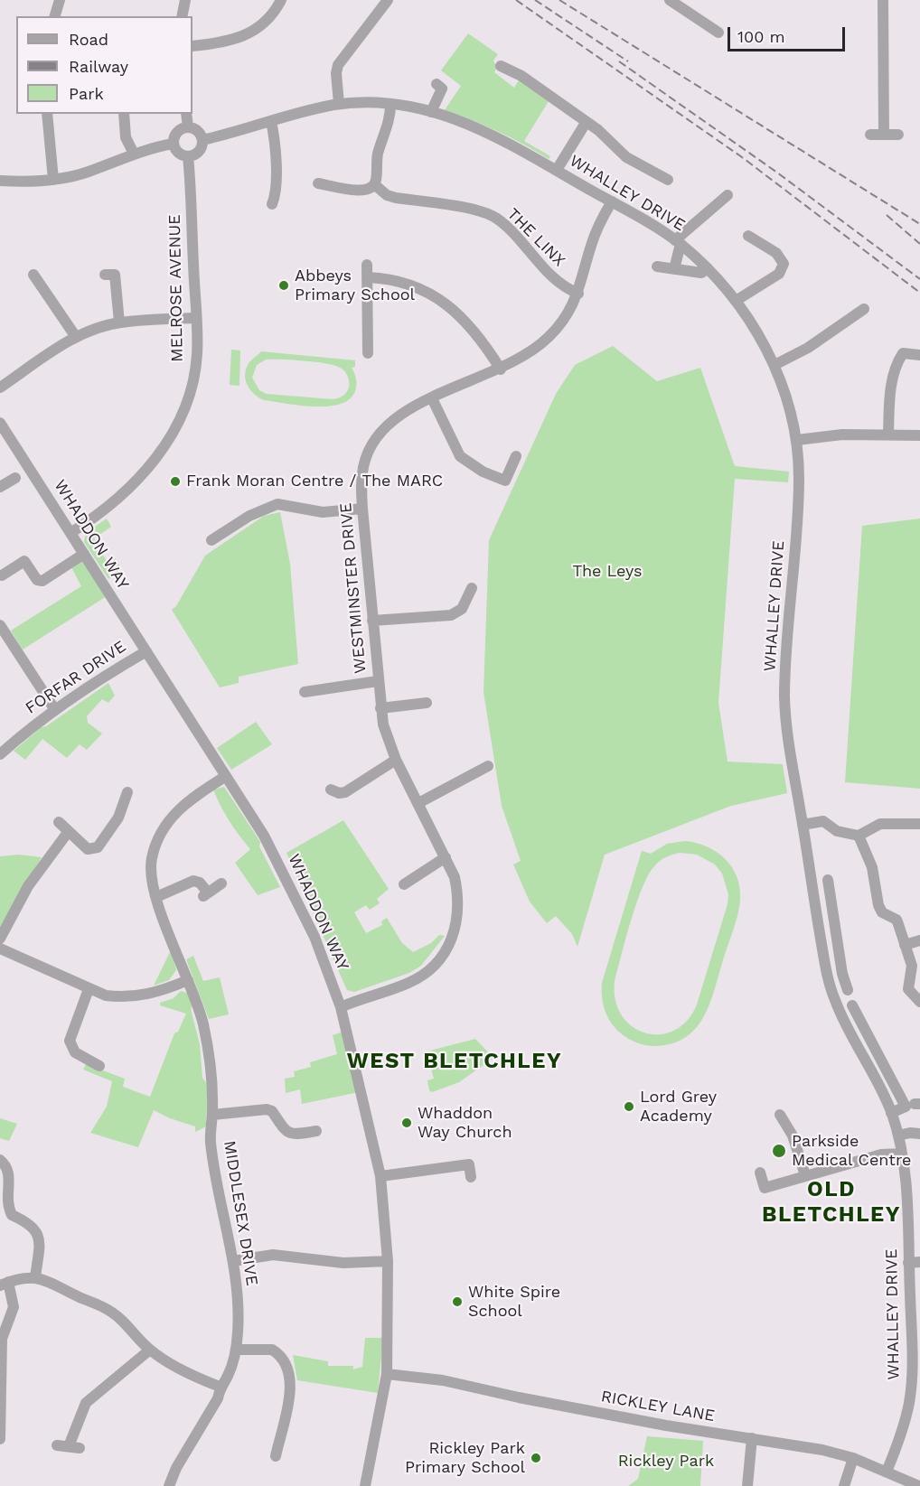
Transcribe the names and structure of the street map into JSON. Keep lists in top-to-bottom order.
{
  "streets": {
    "street": [
      "WHALLEY DRIVE",
      "THE LINX",
      "MELROSE AVENUE",
      "WHADDON WAY",
      "WESTMINSTER DRIVE",
      "FORFAR DRIVE",
      "MIDDLESEX DRIVE",
      "RICKLEY LANE"
    ]
  },
  "crossings": [
    ["WHALLEY DRIVE", "MELROSE AVENUE"],
    ["WHALLEY DRIVE", "WESTMINSTER DRIVE"],
    ["WHALLEY DRIVE", "RICKLEY LANE"],
    ["THE LINX", "WESTMINSTER DRIVE"],
    ["MELROSE AVENUE", "WHADDON WAY"],
    ["WHADDON WAY", "WESTMINSTER DRIVE"],
    ["WHADDON WAY", "FORFAR DRIVE"],
    ["WHADDON WAY", "MIDDLESEX DRIVE"],
    ["WHADDON WAY", "RICKLEY LANE"]
  ],
  "districts": ["WEST BLETCHLEY", "OLD BLETCHLEY"],
  "parks": ["The Leys", "Rickley Park"],
  "places": [
    "Abbeys Primary School",
    "Frank Moran Centre / The MARC",
    "Lord Grey Academy",
    "Whaddon Way Church",
    "Parkside Medical Centre",
    "White Spire School",
    "Rickley Park Primary School"
  ],
  "legend": ["Road", "Railway", "Park"],
  "scale_bar": "100 m"
}
